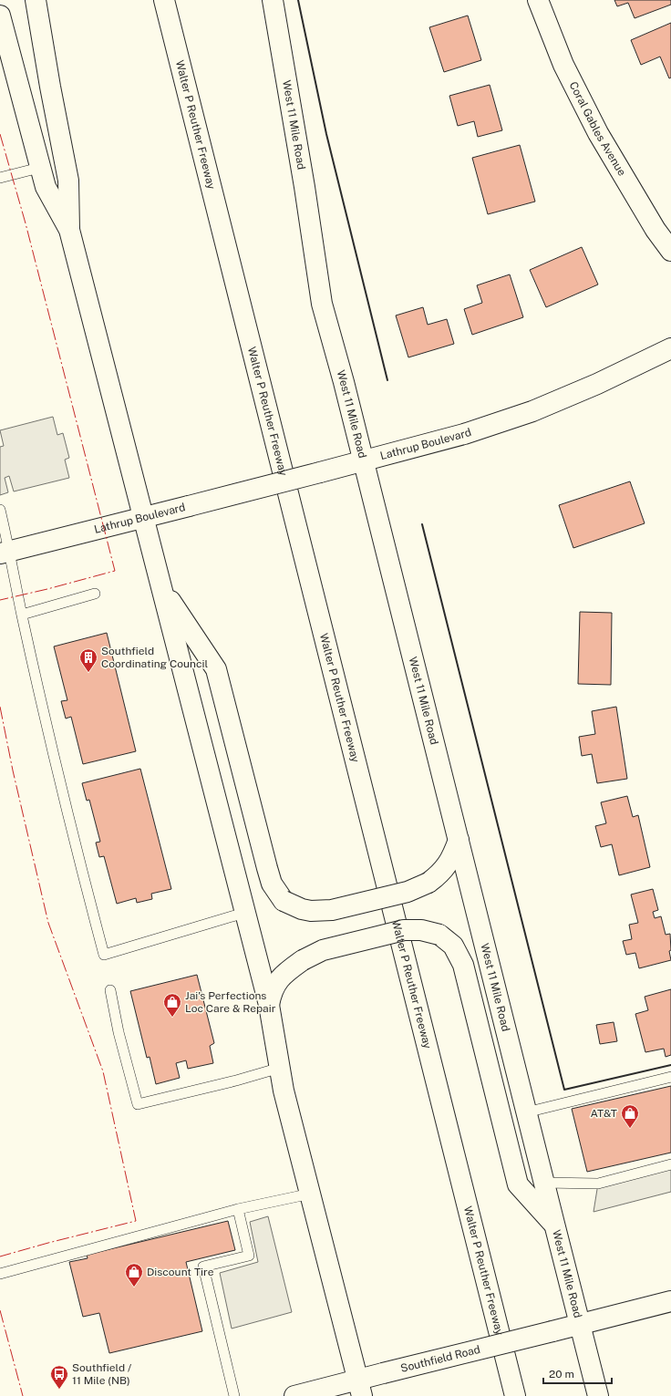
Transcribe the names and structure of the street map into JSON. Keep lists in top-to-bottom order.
{
  "streets": {
    "main road": [
      "Walter P Reuther Freeway",
      "West 11 Mile Road",
      "Coral Gables Avenue",
      "Lathrup Boulevard",
      "Southfield Road"
    ]
  },
  "crossings": [
    ["West 11 Mile Road", "Lathrup Boulevard"],
    ["West 11 Mile Road", "Southfield Road"]
  ],
  "places": {
    "building": ["Southfield Coordinating Council"],
    "shop": ["Jai's Perfections Loc Care & Repair", "AT&T", "Discount Tire"],
    "bus stop": ["Southfield / 11 Mile (NB)"]
  },
  "scale_bar": "20 m"
}
